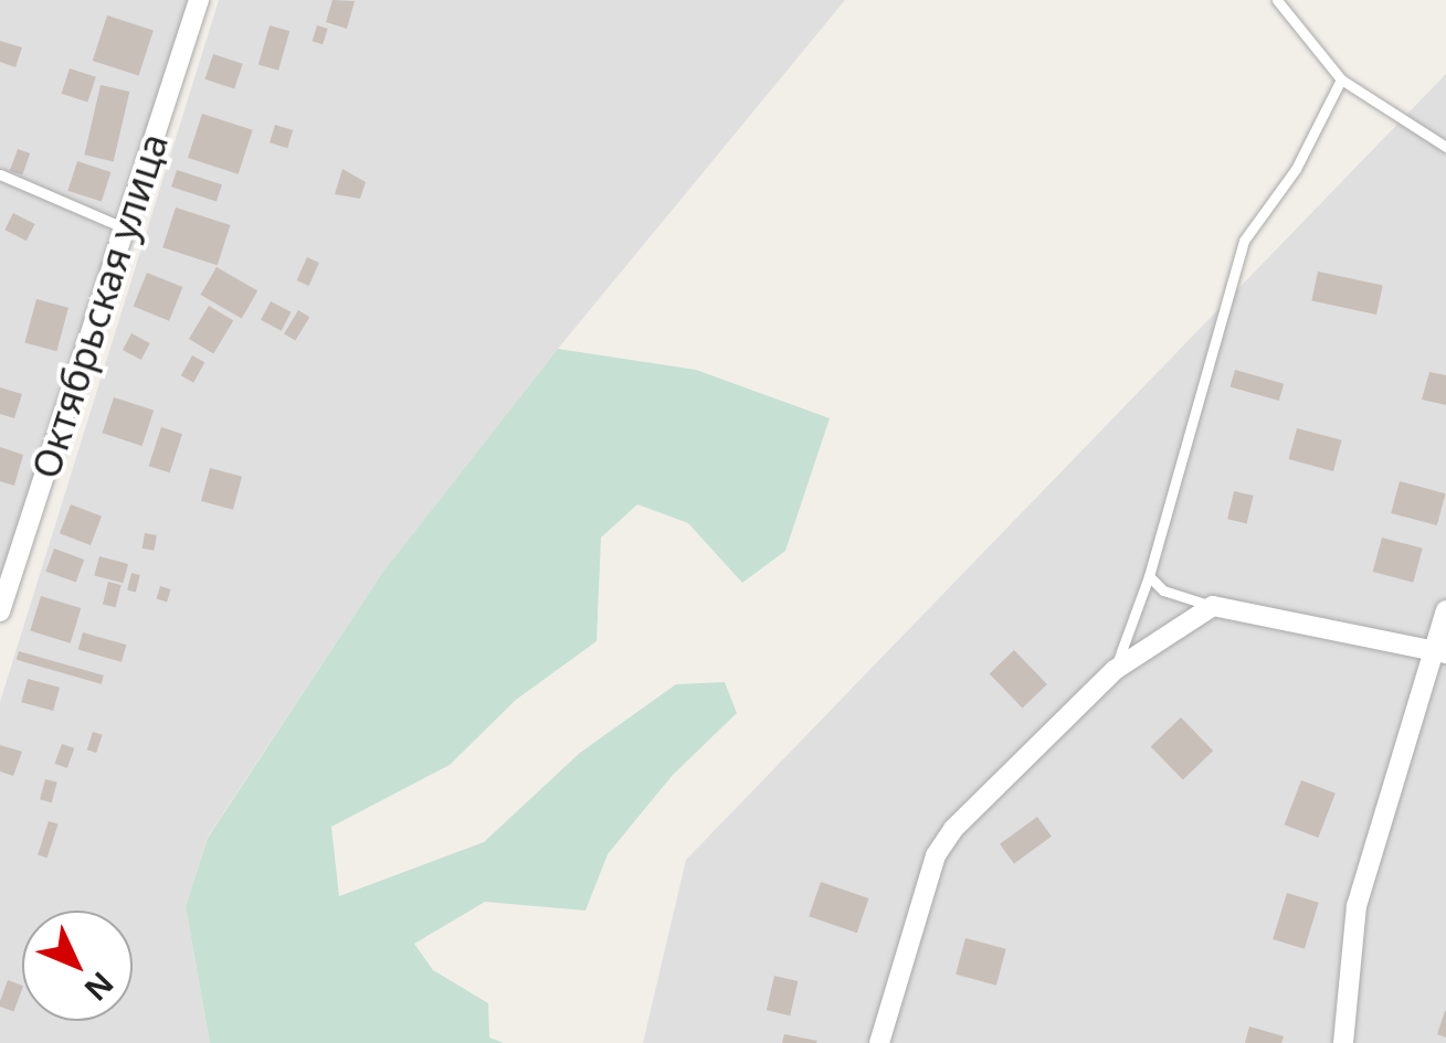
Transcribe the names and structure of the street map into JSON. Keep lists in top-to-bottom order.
{
  "streets": {
    "street": ["Октябрьская улица"]
  },
  "north": "bottom right"
}
